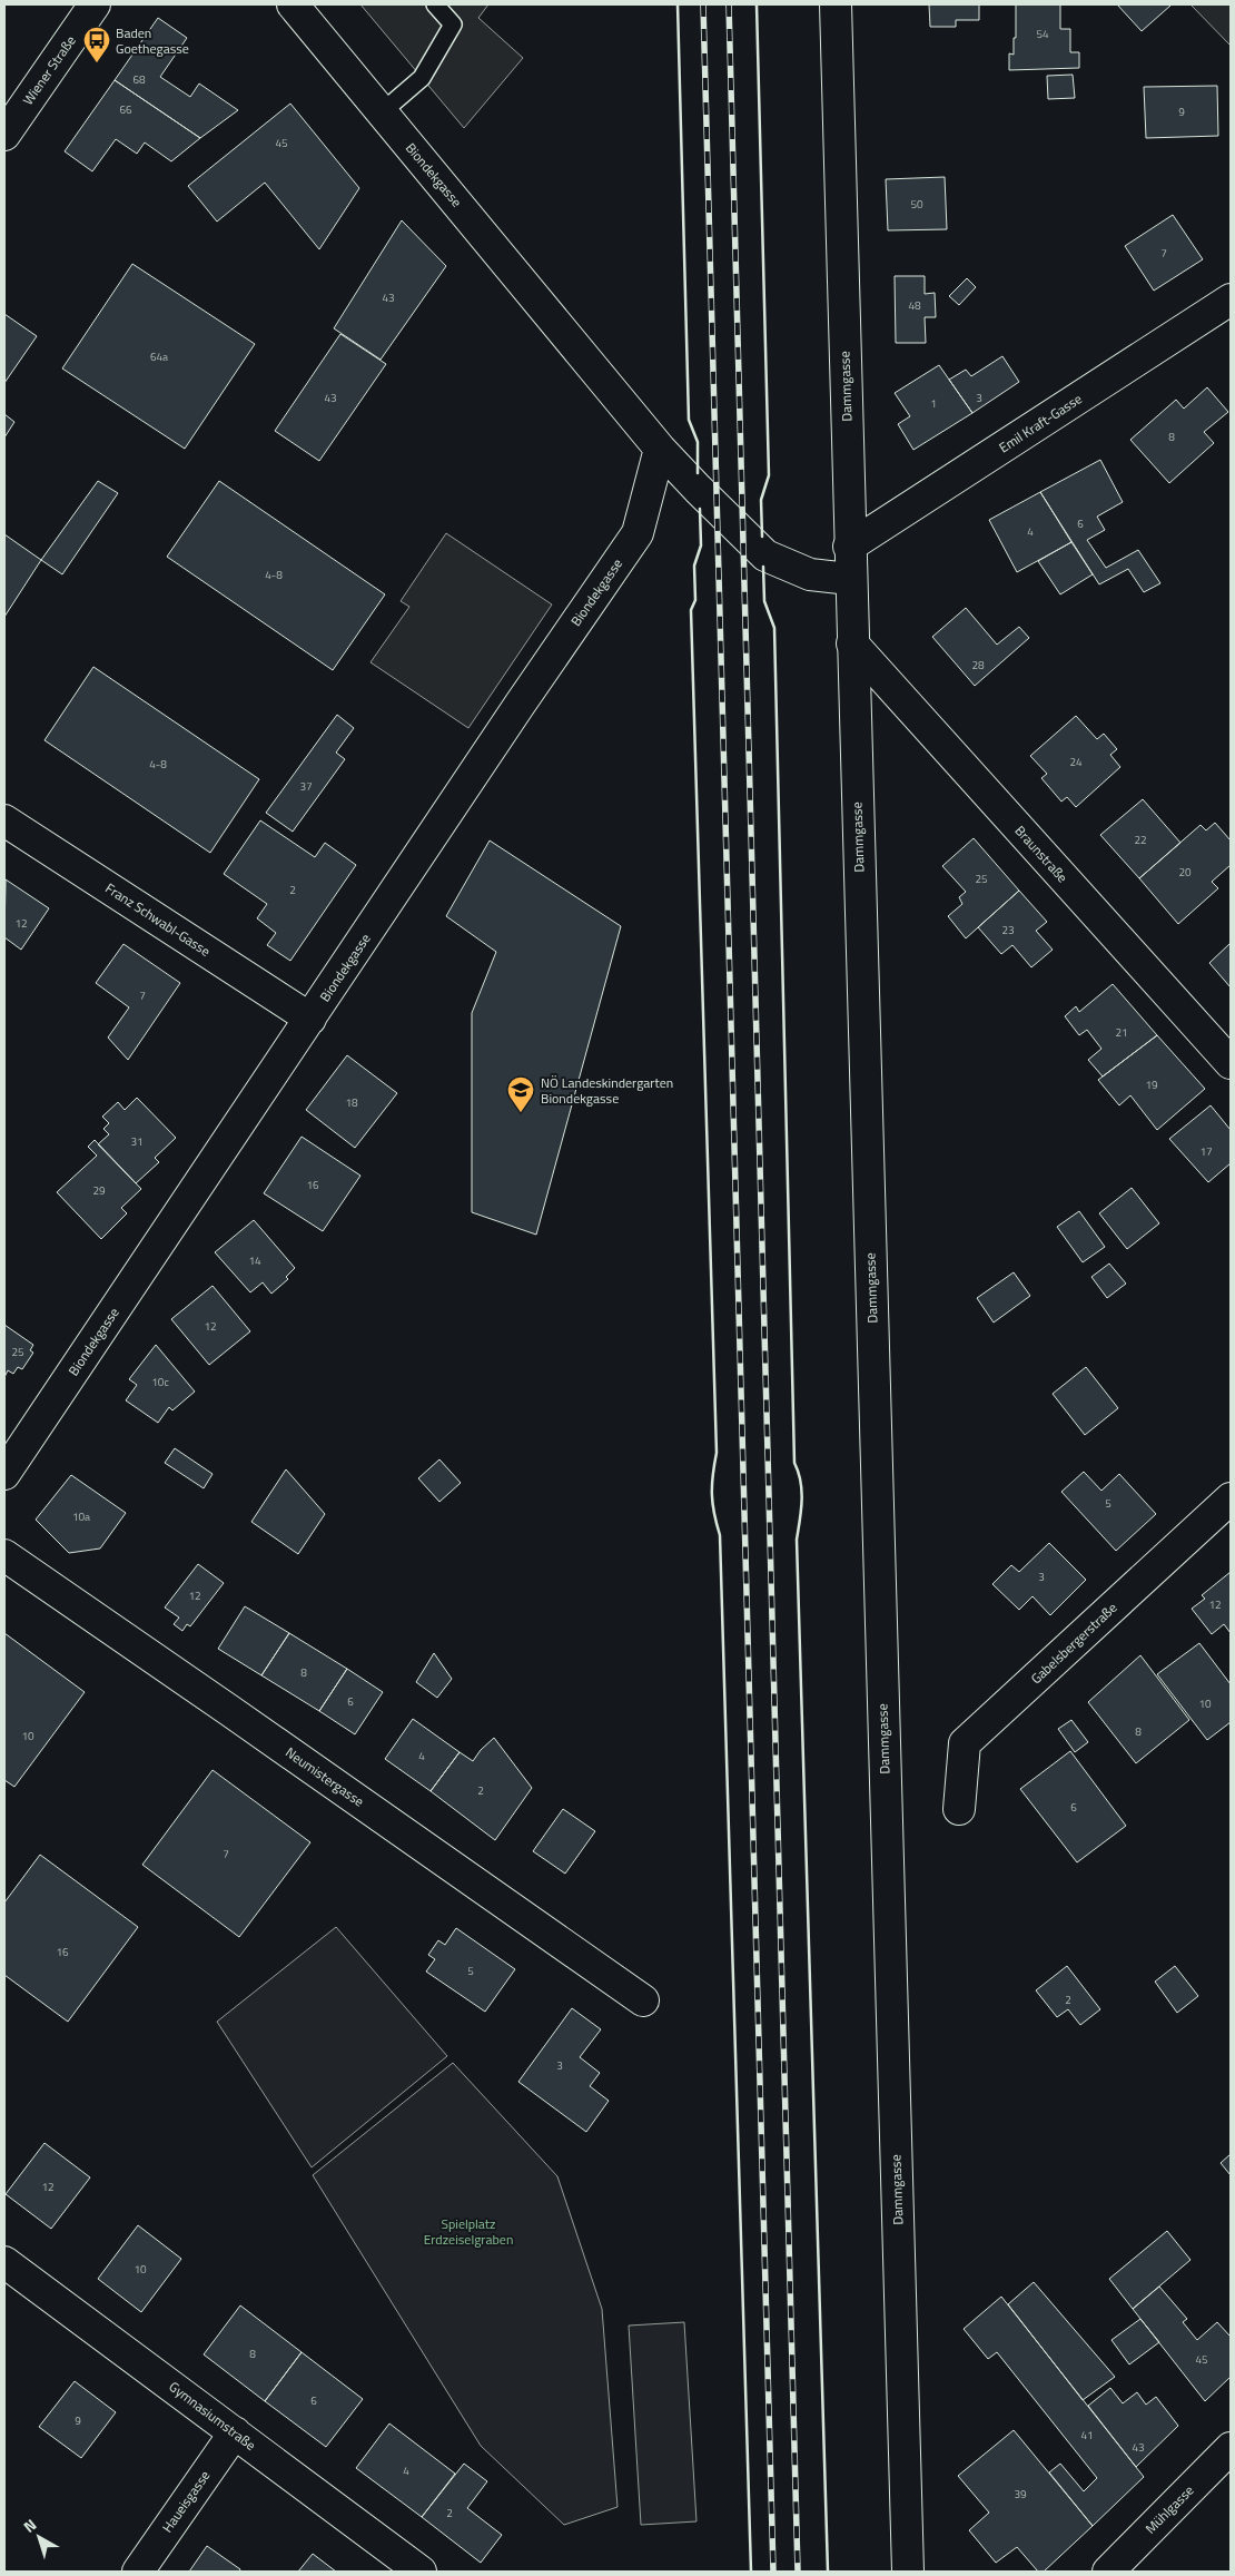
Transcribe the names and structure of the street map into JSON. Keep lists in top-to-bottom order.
{
  "streets": {
    "street": [
      "Wiener Straße",
      "Biondekgasse",
      "Dammgasse",
      "Emil Kraft-Gasse",
      "Braunstraße",
      "Franz Schwabl-Gasse",
      "Gabelsbergerstraße",
      "Neumistergasse",
      "Gymnasiumstraße",
      "Haueisgasse",
      "Mühlgasse"
    ]
  },
  "crossings": [
    ["Biondekgasse", "Dammgasse"],
    ["Biondekgasse", "Franz Schwabl-Gasse"],
    ["Dammgasse", "Emil Kraft-Gasse"],
    ["Dammgasse", "Braunstraße"],
    ["Gymnasiumstraße", "Haueisgasse"]
  ],
  "parks": ["Spielplatz Erdzeiselgraben"],
  "places": {
    "bus stop": ["Baden Goethegasse"],
    "school or university": ["NÖ Landeskindergarten Biondekgasse"]
  },
  "house_numbers": [
    "54",
    "68",
    "66",
    "9",
    "45",
    "50",
    "7",
    "43",
    "48",
    "64a",
    "43",
    "3",
    "1",
    "8",
    "6",
    "4",
    "4-8",
    "28",
    "24",
    "4-8",
    "37",
    "22",
    "20",
    "25",
    "2",
    "12",
    "23",
    "7",
    "21",
    "19",
    "18",
    "31",
    "17",
    "16",
    "29",
    "14",
    "12",
    "25",
    "10c",
    "5",
    "10a",
    "3",
    "12",
    "12",
    "8",
    "6",
    "10",
    "8",
    "10",
    "4",
    "2",
    "6",
    "7",
    "16",
    "5",
    "2",
    "3",
    "12",
    "10",
    "8",
    "45",
    "6",
    "9",
    "41",
    "43",
    "4",
    "39",
    "2"
  ],
  "north": "top left"
}
